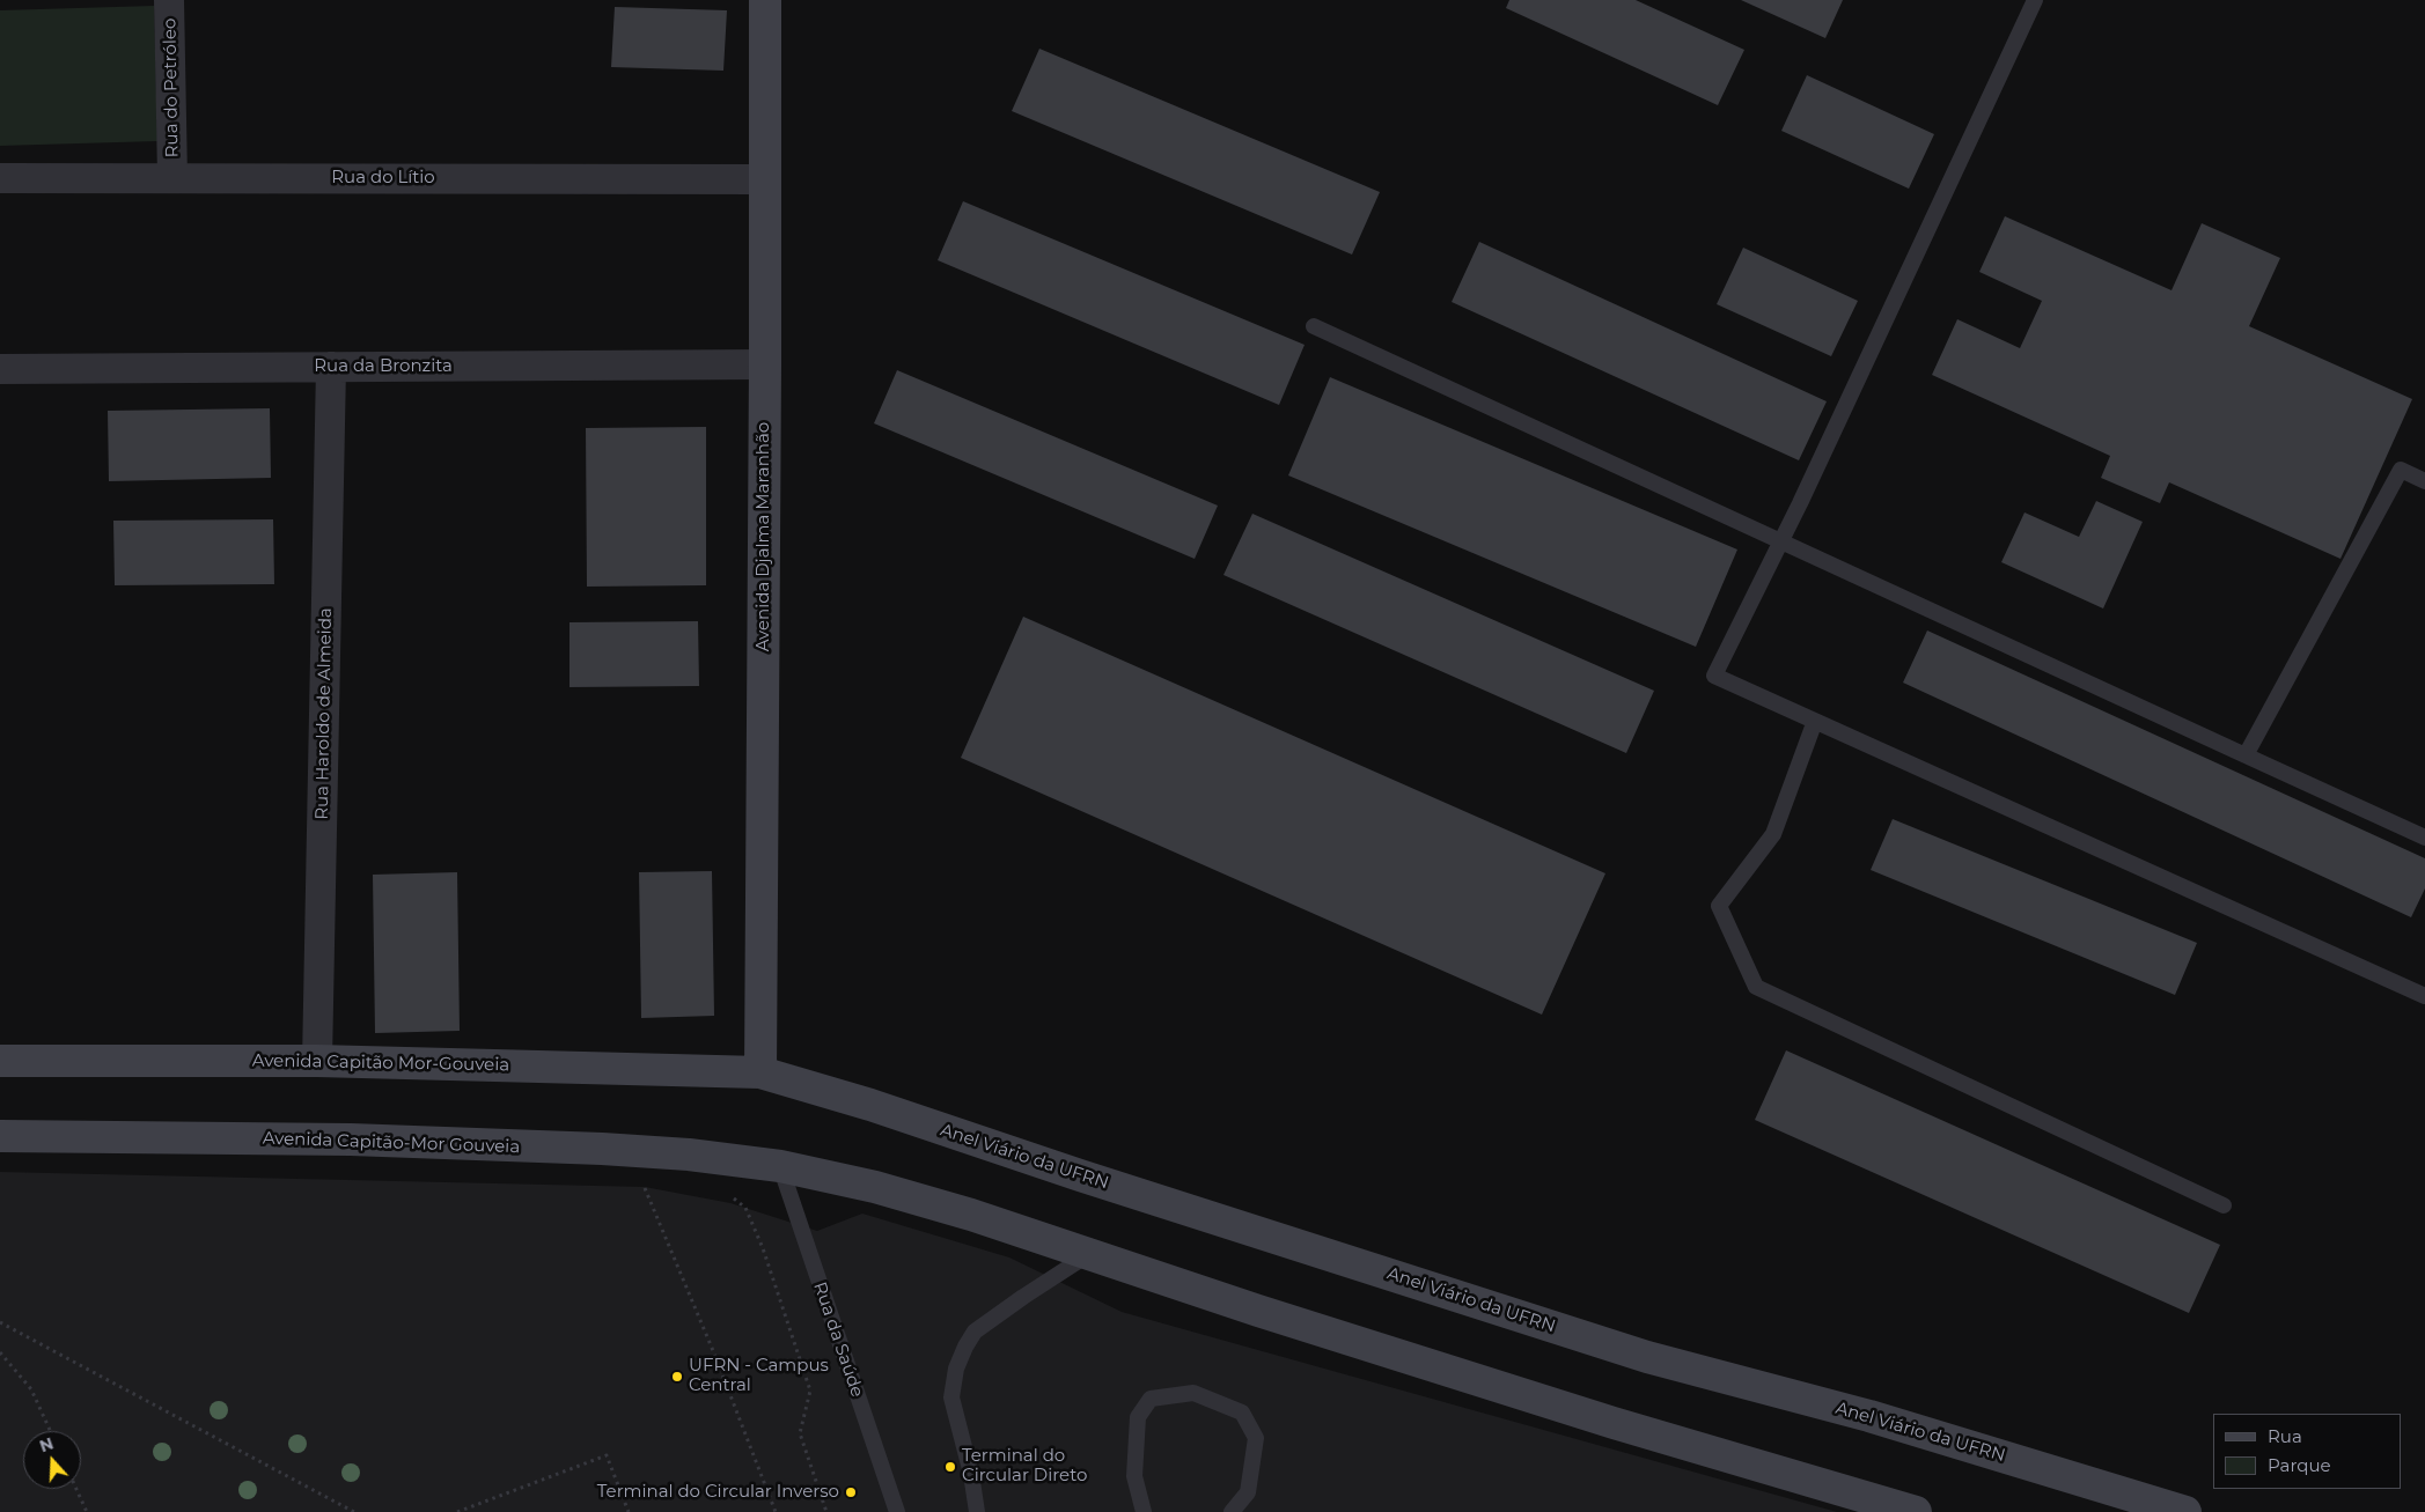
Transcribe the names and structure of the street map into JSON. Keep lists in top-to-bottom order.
{
  "streets": {
    "main road": [
      "Avenida Djalma Maranhão",
      "Avenida Capitão Mor-Gouveia",
      "Avenida Capitão-Mor Gouveia",
      "Anel Viário da UFRN"
    ],
    "street": [
      "Rua do Petróleo",
      "Rua do Lítio",
      "Rua da Bronzita",
      "Rua Haroldo de Almeida"
    ],
    "lane": ["Rua da Saúde"]
  },
  "crossings": [
    ["Rua do Petróleo", "Rua do Lítio"],
    ["Rua do Lítio", "Avenida Djalma Maranhão"],
    ["Rua da Bronzita", "Avenida Djalma Maranhão"],
    ["Rua da Bronzita", "Rua Haroldo de Almeida"],
    ["Avenida Djalma Maranhão", "Avenida Capitão Mor-Gouveia"],
    ["Avenida Djalma Maranhão", "Anel Viário da UFRN"],
    ["Rua Haroldo de Almeida", "Avenida Capitão Mor-Gouveia"],
    ["Avenida Capitão Mor-Gouveia", "Anel Viário da UFRN"],
    ["Avenida Capitão-Mor Gouveia", "Rua da Saúde"]
  ],
  "places": ["UFRN - Campus Central", "Terminal do Circular Direto", "Terminal do Circular Inverso"],
  "legend": ["Rua", "Parque"],
  "north": "top"
}
